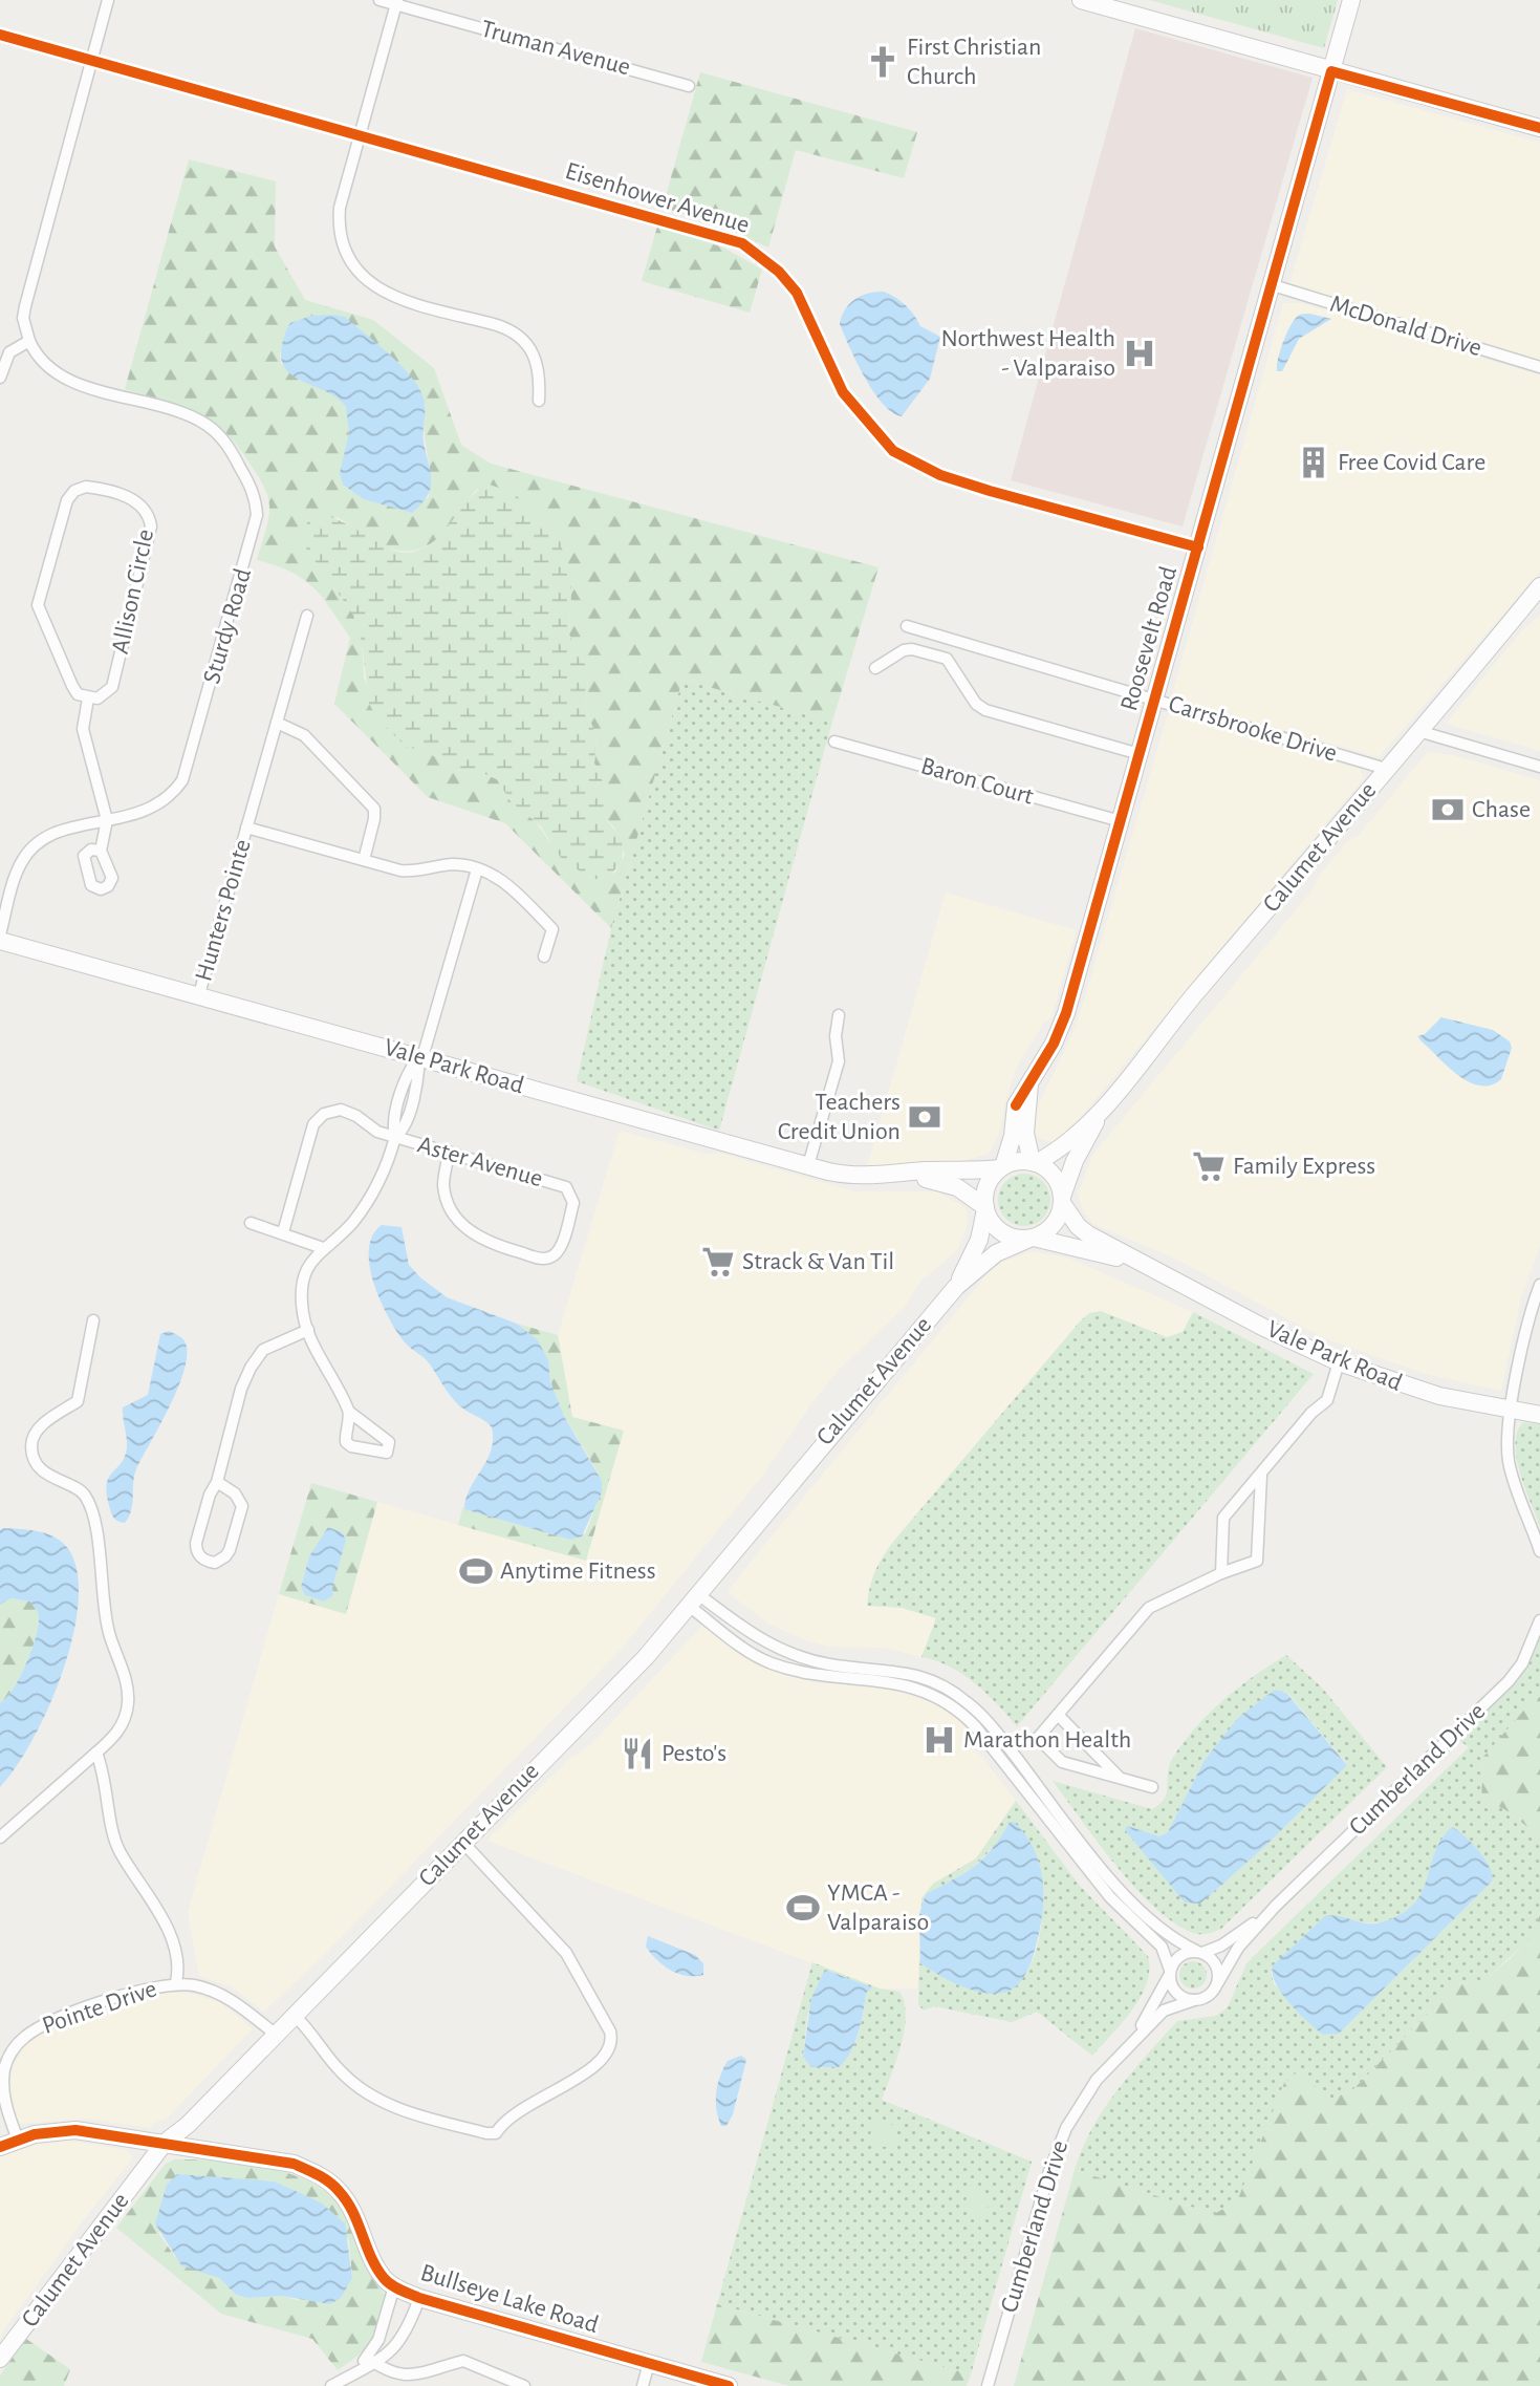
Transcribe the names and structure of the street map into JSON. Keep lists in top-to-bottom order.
{
  "streets": {
    "main road": [
      "Roosevelt Road",
      "Calumet Avenue",
      "Vale Park Road",
      "Bullseye Lake Road"
    ],
    "street": [
      "Truman Avenue",
      "Eisenhower Avenue",
      "McDonald Drive",
      "Allison Circle",
      "Sturdy Road",
      "Carrsbrooke Drive",
      "Baron Court",
      "Hunters Pointe",
      "Aster Avenue",
      "Cumberland Drive",
      "Pointe Drive"
    ]
  },
  "crossings": [
    ["Eisenhower Avenue", "Roosevelt Road"],
    ["McDonald Drive", "Roosevelt Road"],
    ["Roosevelt Road", "Carrsbrooke Drive"],
    ["Roosevelt Road", "Baron Court"],
    ["Roosevelt Road", "Calumet Avenue"],
    ["Roosevelt Road", "Vale Park Road"],
    ["Carrsbrooke Drive", "Calumet Avenue"],
    ["Calumet Avenue", "Vale Park Road"],
    ["Calumet Avenue", "Pointe Drive"],
    ["Calumet Avenue", "Bullseye Lake Road"],
    ["Hunters Pointe", "Vale Park Road"],
    ["Pointe Drive", "Bullseye Lake Road"]
  ],
  "places": {
    "church": ["First Christian Church"],
    "hospital": ["Northwest Health - Valparaiso", "Marathon Health"],
    "building": ["Free Covid Care"],
    "bank": ["Chase", "Teachers Credit Union"],
    "supermarket": ["Family Express", "Strack & Van Til"],
    "sports": ["Anytime Fitness", "YMCA - Valparaiso"],
    "restaurant": ["Pesto's"]
  }
}
